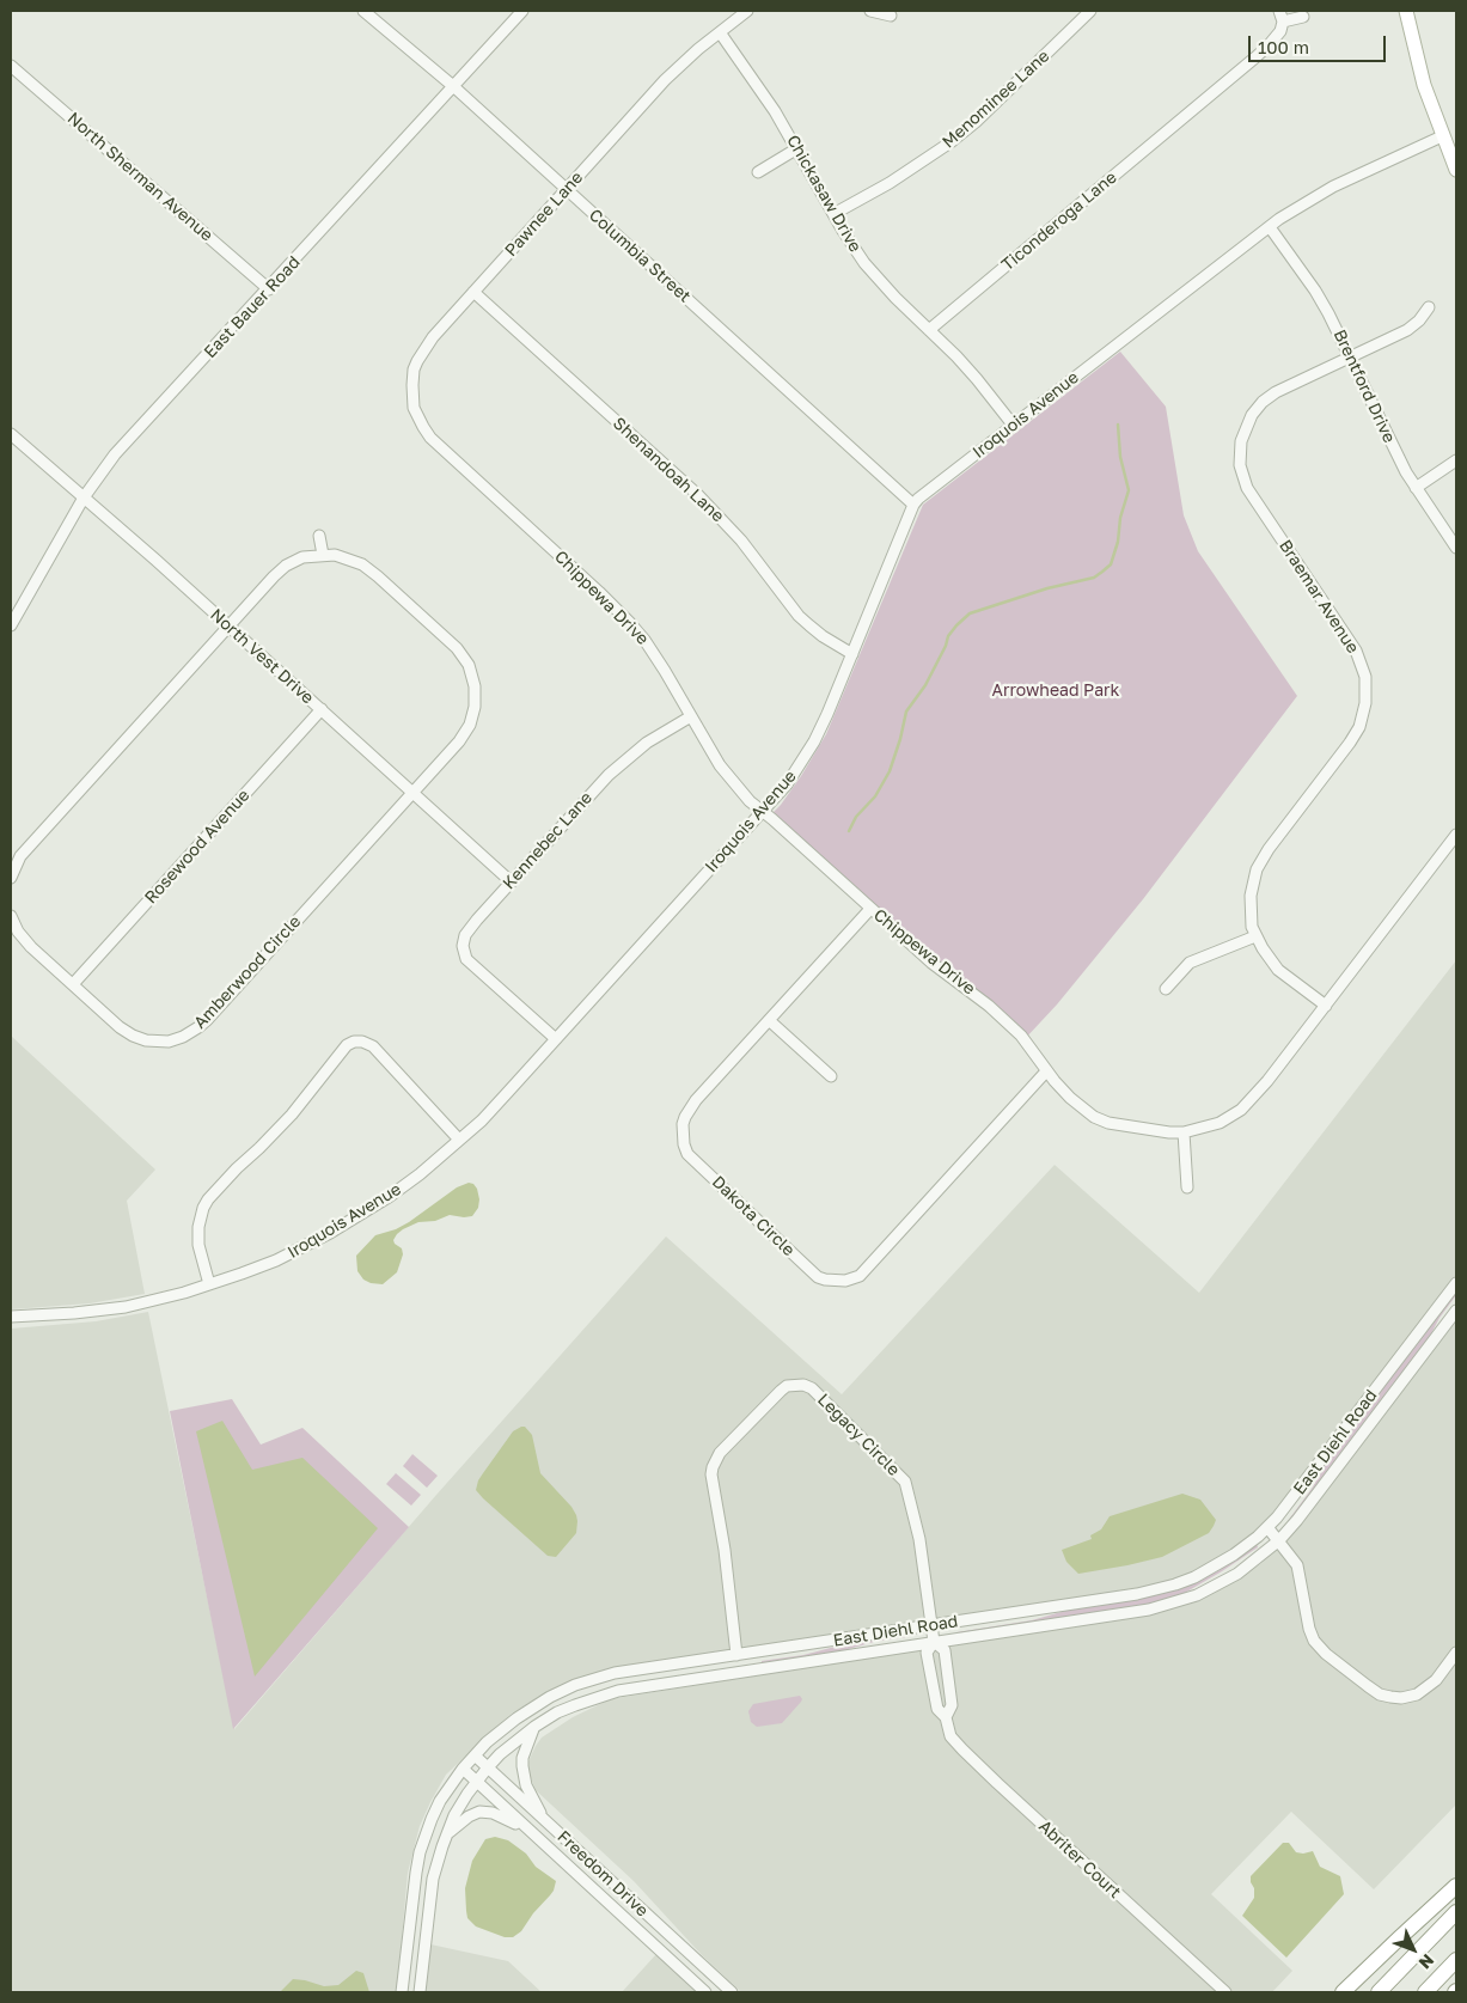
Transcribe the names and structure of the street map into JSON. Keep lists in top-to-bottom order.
{
  "streets": {
    "street": [
      "Menominee Lane",
      "North Sherman Avenue",
      "Chickasaw Drive",
      "Pawnee Lane",
      "Ticonderoga Lane",
      "Columbia Street",
      "East Bauer Road",
      "Brentford Drive",
      "Iroquois Avenue",
      "Shenandoah Lane",
      "Braemar Avenue",
      "Chippewa Drive",
      "North Vest Drive",
      "Kennebec Lane",
      "Rosewood Avenue",
      "Amberwood Circle",
      "Dakota Circle",
      "Legacy Circle",
      "East Diehl Road",
      "Abriter Court",
      "Freedom Drive"
    ]
  },
  "crossings": [
    ["Menominee Lane", "Chickasaw Drive"],
    ["North Sherman Avenue", "East Bauer Road"],
    ["Chickasaw Drive", "Pawnee Lane"],
    ["Chickasaw Drive", "Ticonderoga Lane"],
    ["Chickasaw Drive", "Iroquois Avenue"],
    ["Pawnee Lane", "Columbia Street"],
    ["Pawnee Lane", "Shenandoah Lane"],
    ["Pawnee Lane", "Chippewa Drive"],
    ["Columbia Street", "East Bauer Road"],
    ["Columbia Street", "Iroquois Avenue"],
    ["East Bauer Road", "North Vest Drive"],
    ["Brentford Drive", "Iroquois Avenue"],
    ["Brentford Drive", "Braemar Avenue"],
    ["Iroquois Avenue", "Shenandoah Lane"],
    ["Iroquois Avenue", "Chippewa Drive"],
    ["Iroquois Avenue", "Kennebec Lane"],
    ["Braemar Avenue", "Chippewa Drive"],
    ["Chippewa Drive", "Kennebec Lane"],
    ["Chippewa Drive", "Dakota Circle"],
    ["North Vest Drive", "Kennebec Lane"],
    ["North Vest Drive", "Rosewood Avenue"],
    ["North Vest Drive", "Amberwood Circle"],
    ["Rosewood Avenue", "Amberwood Circle"],
    ["Legacy Circle", "East Diehl Road"],
    ["Legacy Circle", "Abriter Court"],
    ["East Diehl Road", "Abriter Court"],
    ["East Diehl Road", "Freedom Drive"]
  ],
  "parks": ["Arrowhead Park"],
  "scale_bar": "100 m",
  "north": "bottom right"
}
